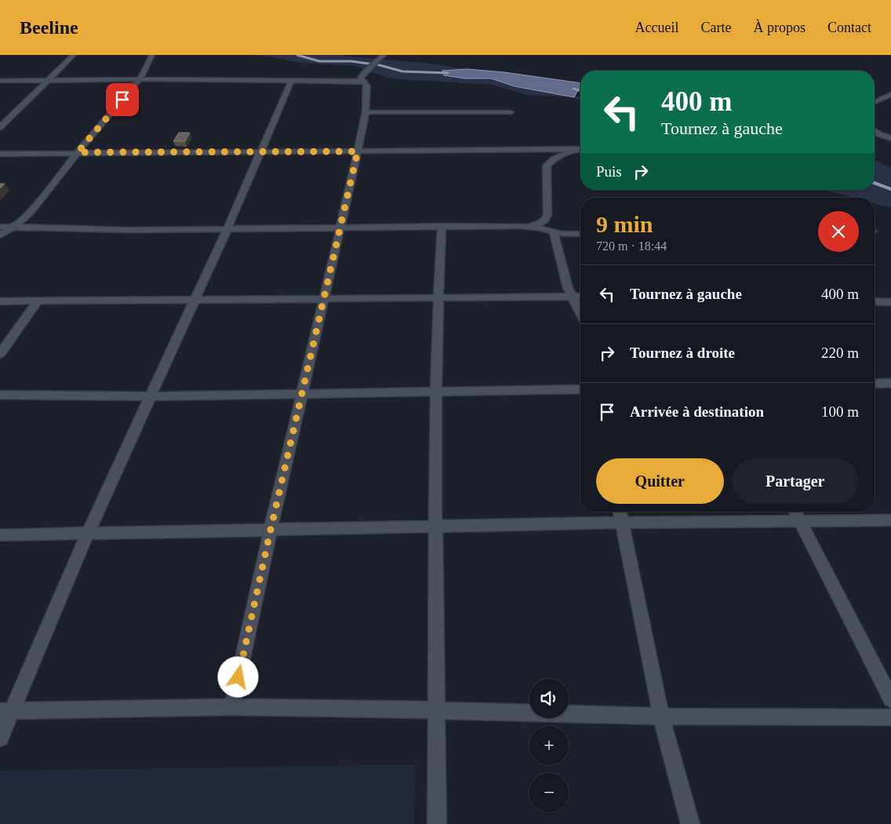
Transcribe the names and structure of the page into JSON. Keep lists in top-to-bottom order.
{
  "page": {
    "header": "Beeline",
    "nav": [
      "Accueil",
      "Carte",
      "À propos",
      "Contact"
    ],
    "turn": ["400 m", "Tournez à gauche"],
    "then": "Puis",
    "heading": ["9 min", "720 m · 18:44"],
    "list": [
      {
        "name": "Tournez à gauche",
        "value": "400 m"
      },
      {
        "name": "Tournez à droite",
        "value": "220 m"
      },
      {
        "name": "Arrivée à destination",
        "value": "100 m"
      }
    ],
    "buttons": ["Quitter", "Partager"],
    "map_buttons": ["+", "−"]
  }
}
